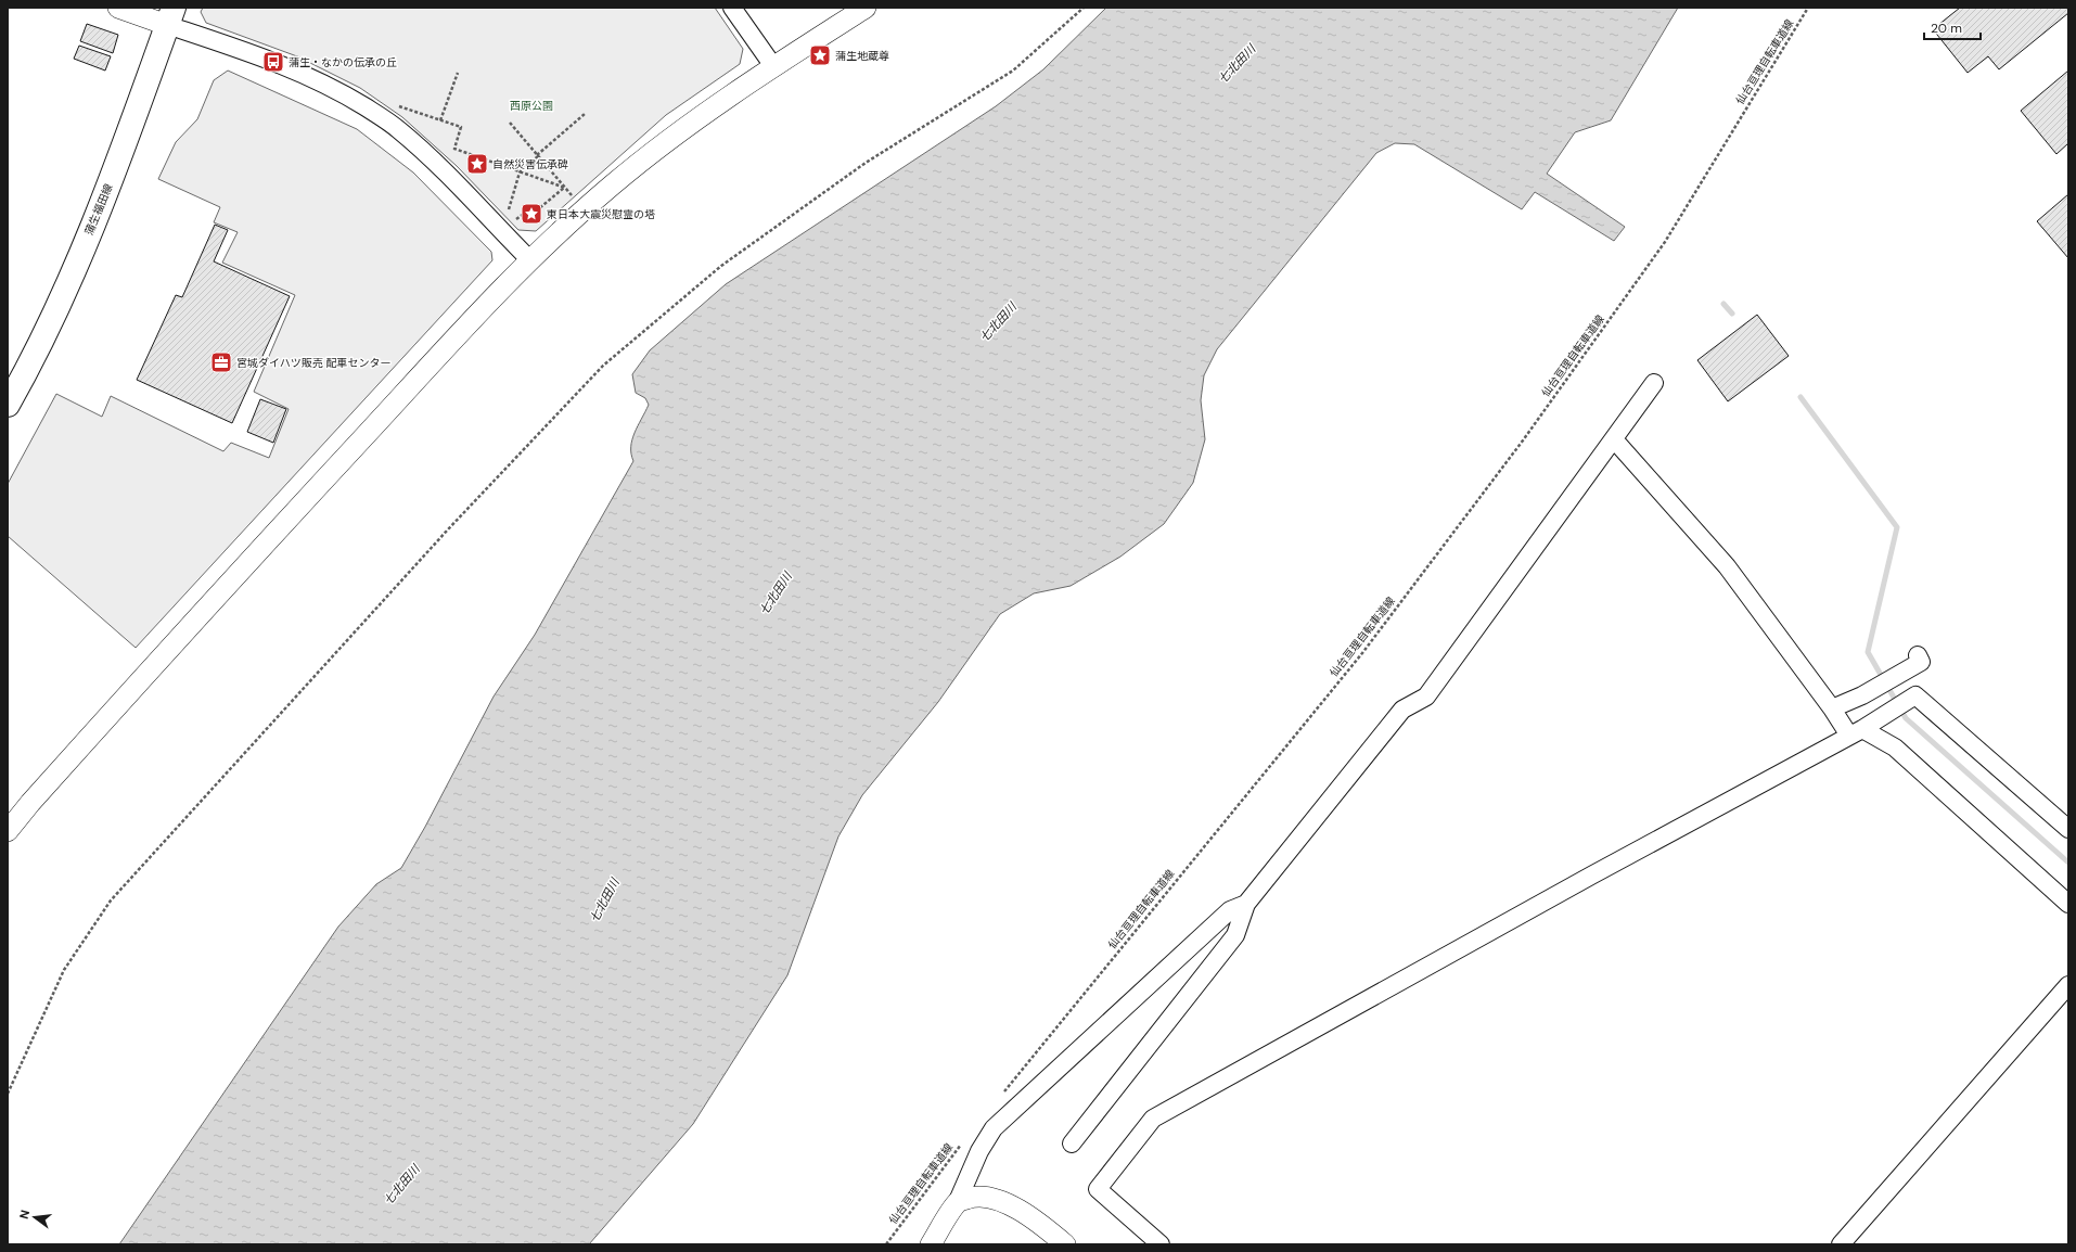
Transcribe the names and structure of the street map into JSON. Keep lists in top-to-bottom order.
{
  "streets": {
    "main road": ["蒲生福田線"],
    "path": ["仙台亘理自転車道線"]
  },
  "water": ["七北田川"],
  "parks": ["西原公園"],
  "places": {
    "place": ["蒲生地蔵尊", "自然災害伝承碑", "東日本大震災慰霊の塔"],
    "bus stop": ["蒲生・なかの伝承の丘"],
    "office": ["宮城ダイハツ販売 配車センター"]
  },
  "scale_bar": "20 m",
  "north": "left"
}
